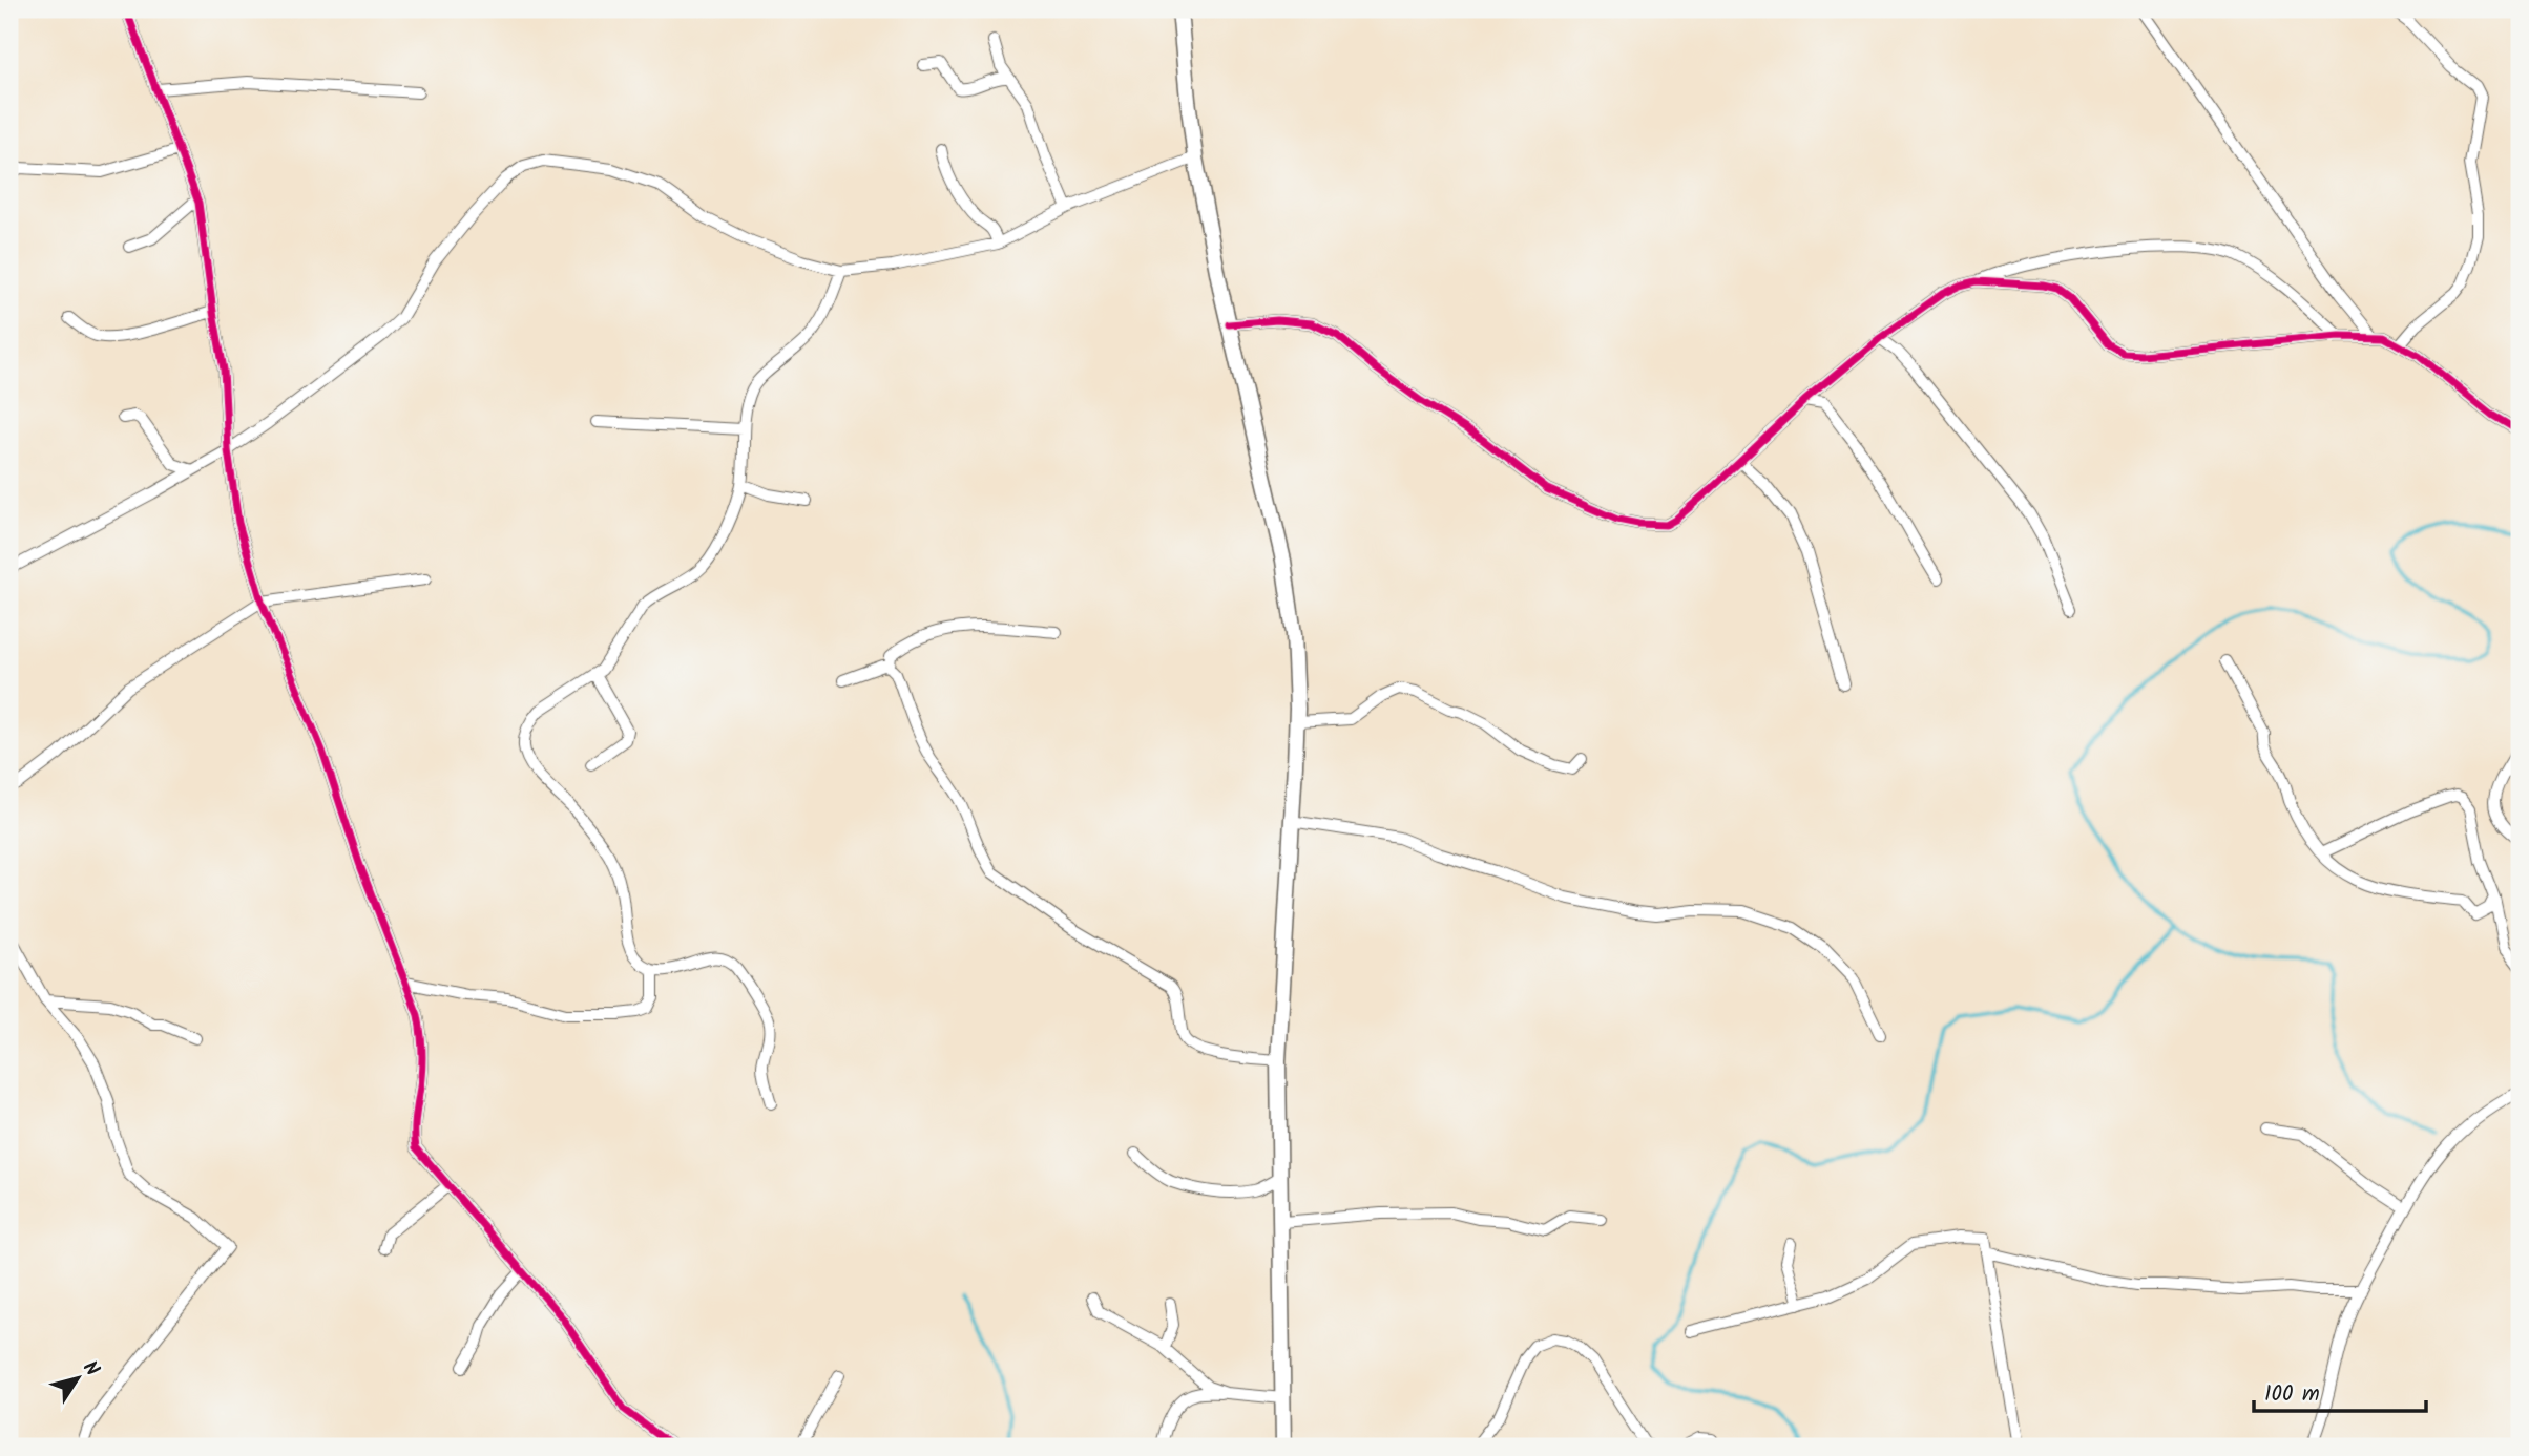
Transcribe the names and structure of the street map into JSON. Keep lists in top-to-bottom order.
{
  "scale_bar": "100 m",
  "north": "top right"
}
